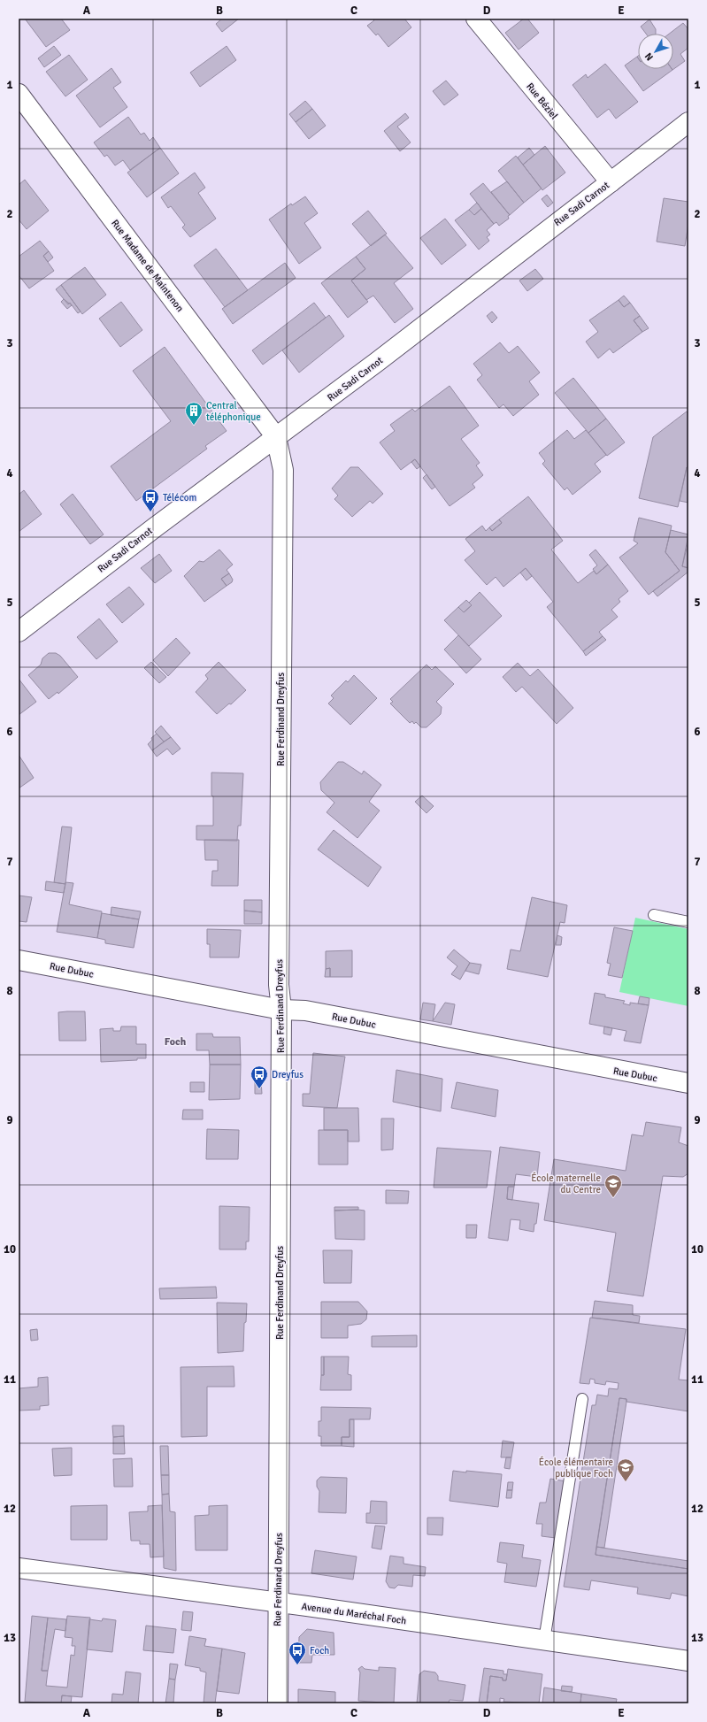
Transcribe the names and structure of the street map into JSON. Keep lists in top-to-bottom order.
{
  "streets": {
    "street": [
      "Rue Béziel",
      "Rue Sadi Carnot",
      "Rue Madame de Maintenon",
      "Rue Ferdinand Dreyfus",
      "Rue Dubuc",
      "Avenue du Maréchal Foch"
    ]
  },
  "crossings": [
    ["Rue Béziel", "Rue Sadi Carnot"],
    ["Rue Sadi Carnot", "Rue Madame de Maintenon"],
    ["Rue Sadi Carnot", "Rue Ferdinand Dreyfus"],
    ["Rue Madame de Maintenon", "Rue Ferdinand Dreyfus"],
    ["Rue Ferdinand Dreyfus", "Rue Dubuc"],
    ["Rue Ferdinand Dreyfus", "Avenue du Maréchal Foch"]
  ],
  "districts": ["Foch"],
  "places": {
    "building": ["Central téléphonique"],
    "bus stop": ["Télécom", "Dreyfus", "Foch"],
    "school or university": ["École maternelle du Centre", "École élémentaire publique Foch"]
  },
  "north": "bottom left",
  "grid": {
    "columns": [
      "A",
      "B",
      "C",
      "D",
      "E"
    ],
    "rows": [
      "1",
      "2",
      "3",
      "4",
      "5",
      "6",
      "7",
      "8",
      "9",
      "10",
      "11",
      "12",
      "13"
    ]
  }
}
